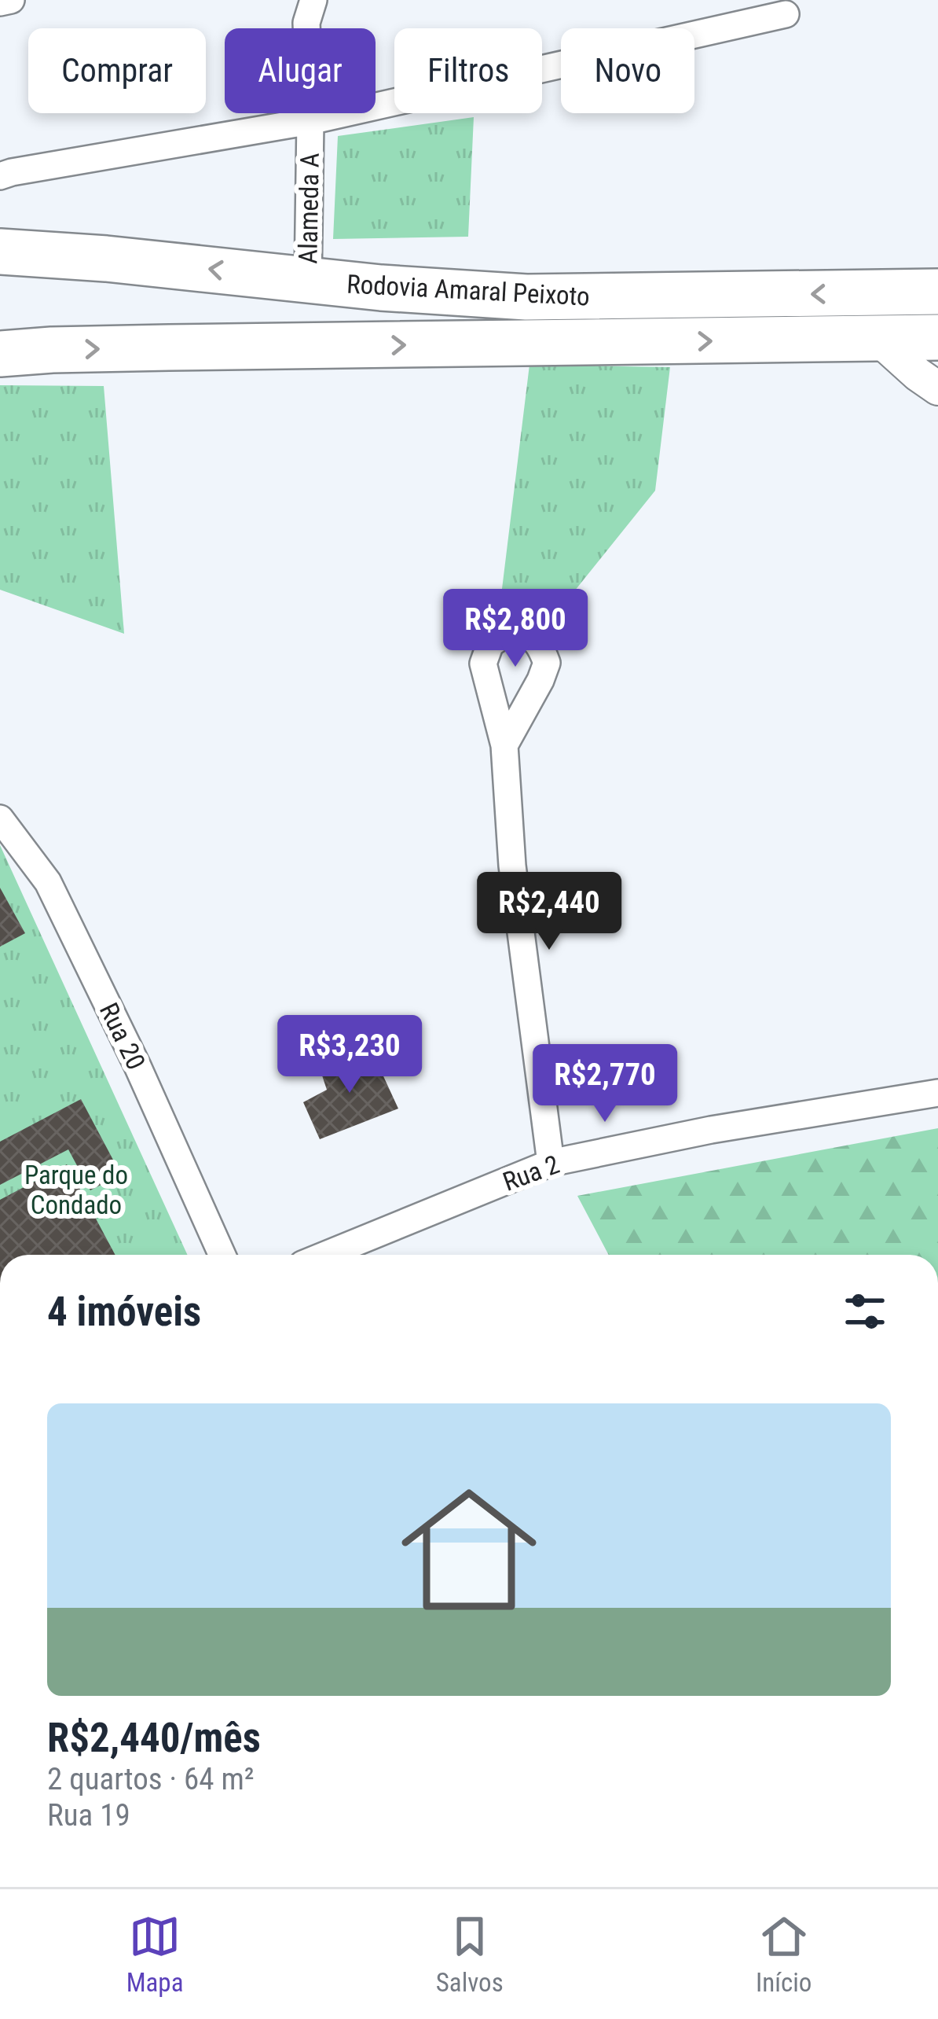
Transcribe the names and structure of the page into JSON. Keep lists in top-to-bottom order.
{
  "streets": {
    "highway": ["Rodovia Amaral Peixoto"],
    "street": ["Alameda A", "Rua 20", "Rua 2"]
  },
  "crossings": [
    ["Alameda A", "Rodovia Amaral Peixoto"]
  ],
  "parks": ["Parque do Condado"],
  "page": {
    "chip": [
      "Comprar",
      "Alugar",
      "Filtros",
      "Novo"
    ],
    "price": [
      "R$2,800",
      "R$2,440",
      "R$3,230",
      "R$2,770"
    ],
    "heading": "4 imóveis",
    "list": [
      {
        "name": "R$2,440/mês",
        "note": "2 quartos · 64 m² · Rua 19"
      }
    ],
    "tabs": ["Mapa", "Salvos", "Início"]
  }
}
